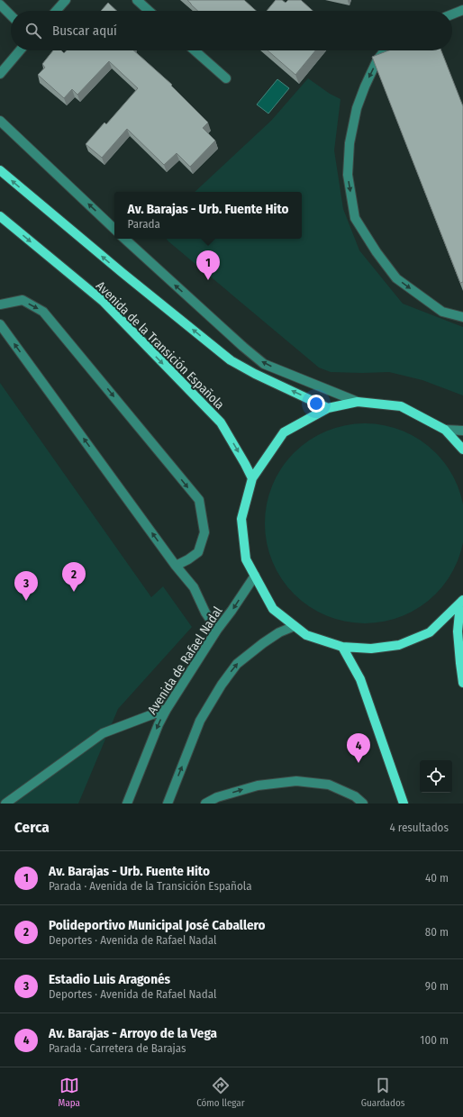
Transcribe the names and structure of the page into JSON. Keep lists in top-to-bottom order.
{
  "streets": {
    "main road": ["Avenida de la Transición Española"],
    "street": ["Avenida de Rafael Nadal"]
  },
  "page": {
    "search": "Buscar aquí",
    "popup": ["Av. Barajas - Urb. Fuente Hito", "Parada"],
    "pins": [
      "1",
      "2",
      "3",
      "4"
    ],
    "heading": ["Cerca", "4 resultados"],
    "list": [
      {
        "mark": "1",
        "name": "Av. Barajas - Urb. Fuente Hito",
        "note": "Parada · Avenida de la Transición Española",
        "value": "40 m"
      },
      {
        "mark": "2",
        "name": "Polideportivo Municipal José Caballero",
        "note": "Deportes · Avenida de Rafael Nadal",
        "value": "80 m"
      },
      {
        "mark": "3",
        "name": "Estadio Luis Aragonés",
        "note": "Deportes · Avenida de Rafael Nadal",
        "value": "90 m"
      },
      {
        "mark": "4",
        "name": "Av. Barajas - Arroyo de la Vega",
        "note": "Parada · Carretera de Barajas",
        "value": "100 m"
      }
    ],
    "nav": ["Mapa", "Cómo llegar", "Guardados"]
  }
}
